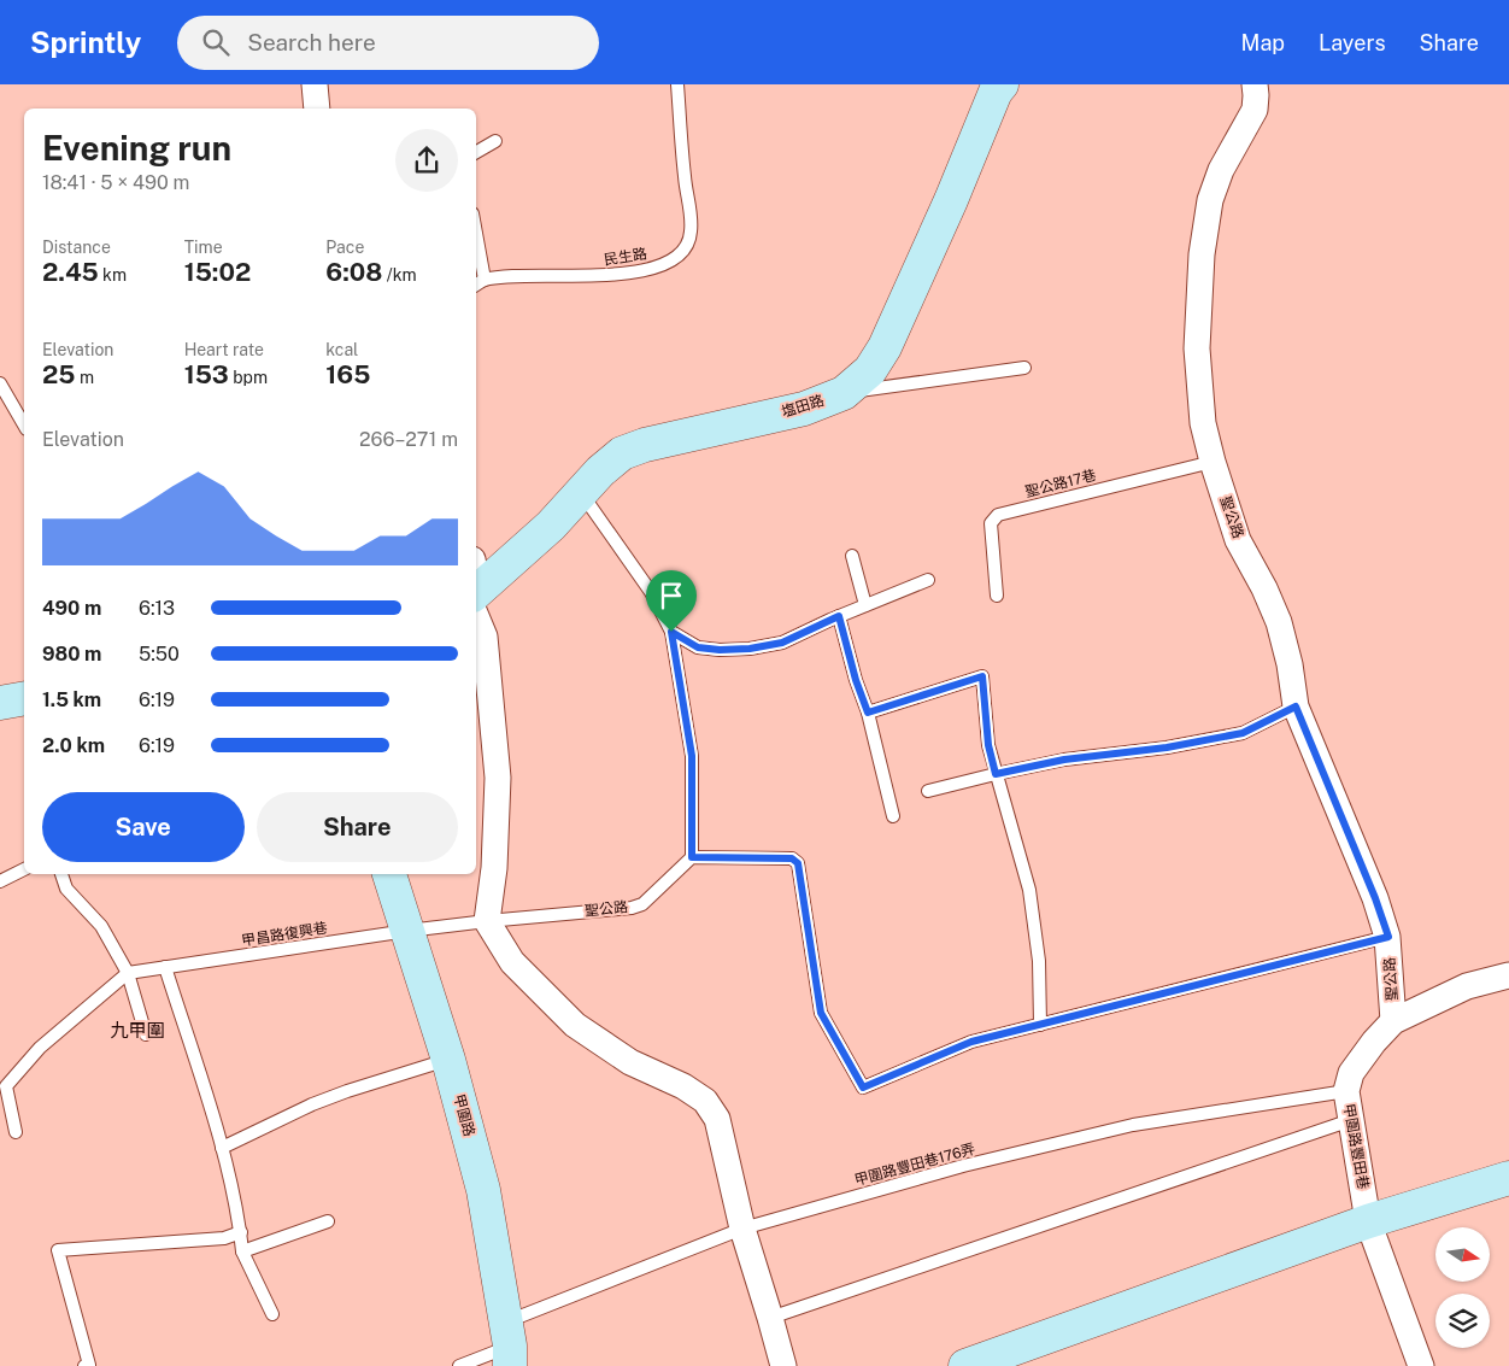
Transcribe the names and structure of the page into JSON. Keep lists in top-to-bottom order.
{
  "streets": {
    "street": [
      "塩田路",
      "聖公路",
      "甲圍路",
      "甲圍路豐田巷"
    ],
    "lane": [
      "民生路",
      "聖公路17巷",
      "甲昌路復興巷",
      "甲圍路豐田巷176弄"
    ]
  },
  "crossings": [
    ["聖公路17巷", "聖公路"],
    ["聖公路", "甲昌路復興巷"],
    ["聖公路", "甲圍路"],
    ["聖公路", "甲圍路豐田巷"],
    ["甲昌路復興巷", "甲圍路"],
    ["甲圍路", "甲圍路豐田巷176弄"],
    ["甲圍路豐田巷", "甲圍路豐田巷176弄"]
  ],
  "districts": ["九甲圍"],
  "north": "right",
  "page": {
    "header": "Sprintly",
    "search": "Search here",
    "nav": ["Map", "Layers", "Share"],
    "heading": ["Evening run", "18:41 · 5 × 490 m"],
    "stats": [
      ["Distance", "2.45 km"],
      ["Time", "15:02"],
      ["Pace", "6:08 /km"],
      ["Elevation", "25 m"],
      ["Heart rate", "153 bpm"],
      ["kcal", "165"]
    ],
    "chart": ["Elevation", "266–271 m"],
    "list": [
      {
        "name": "490 m",
        "note": "6:13"
      },
      {
        "name": "980 m",
        "note": "5:50"
      },
      {
        "name": "1.5 km",
        "note": "6:19"
      },
      {
        "name": "2.0 km",
        "note": "6:19"
      }
    ],
    "buttons": ["Save", "Share"]
  }
}
